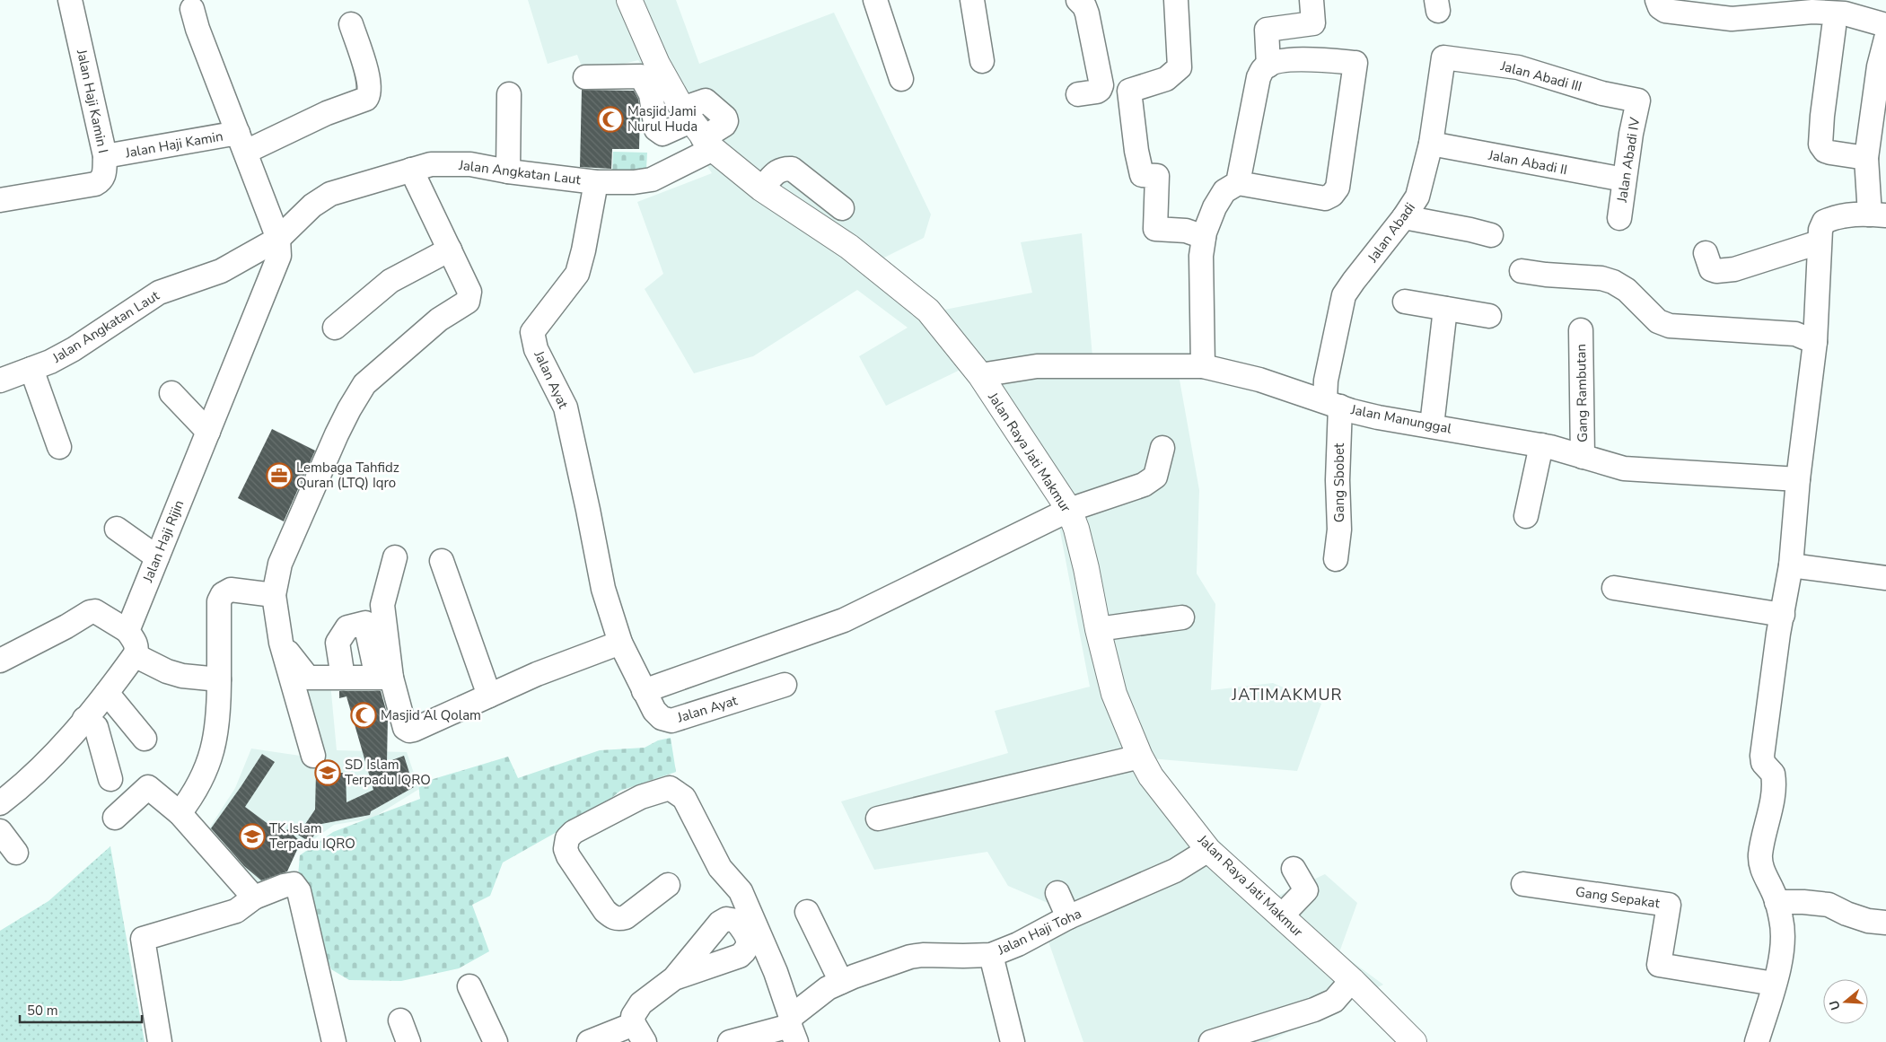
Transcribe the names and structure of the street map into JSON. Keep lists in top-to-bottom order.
{
  "streets": {
    "main road": ["Jalan Raya Jati Makmur"],
    "street": [
      "Jalan Abadi III",
      "Jalan Haji Kamin I",
      "Jalan Haji Kamin",
      "Jalan Abadi IV",
      "Jalan Abadi II",
      "Jalan Angkatan Laut",
      "Jalan Abadi",
      "Jalan Ayat",
      "Gang Rambutan",
      "Jalan Manunggal",
      "Gang Sbobet",
      "Jalan Haji Rijin",
      "Gang Sepakat",
      "Jalan Haji Toha"
    ]
  },
  "crossings": [
    ["Jalan Abadi III", "Jalan Abadi IV"],
    ["Jalan Abadi III", "Jalan Abadi"],
    ["Jalan Haji Kamin I", "Jalan Haji Kamin"],
    ["Jalan Abadi IV", "Jalan Abadi II"],
    ["Jalan Abadi II", "Jalan Abadi"],
    ["Jalan Angkatan Laut", "Jalan Ayat"],
    ["Jalan Angkatan Laut", "Jalan Raya Jati Makmur"],
    ["Jalan Angkatan Laut", "Jalan Haji Rijin"],
    ["Jalan Abadi", "Jalan Manunggal"],
    ["Jalan Abadi", "Gang Sbobet"],
    ["Gang Rambutan", "Jalan Manunggal"],
    ["Jalan Manunggal", "Jalan Raya Jati Makmur"],
    ["Jalan Manunggal", "Gang Sbobet"],
    ["Jalan Raya Jati Makmur", "Jalan Haji Toha"]
  ],
  "districts": ["JATIMAKMUR"],
  "places": {
    "mosque": ["Masjid Jami Nurul Huda", "Masjid Al Qolam"],
    "office": ["Lembaga Tahfidz Quran (LTQ) Iqro"],
    "school or university": ["SD Islam Terpadu IQRO", "TK Islam Terpadu IQRO"]
  },
  "scale_bar": "50 m",
  "north": "left"
}
